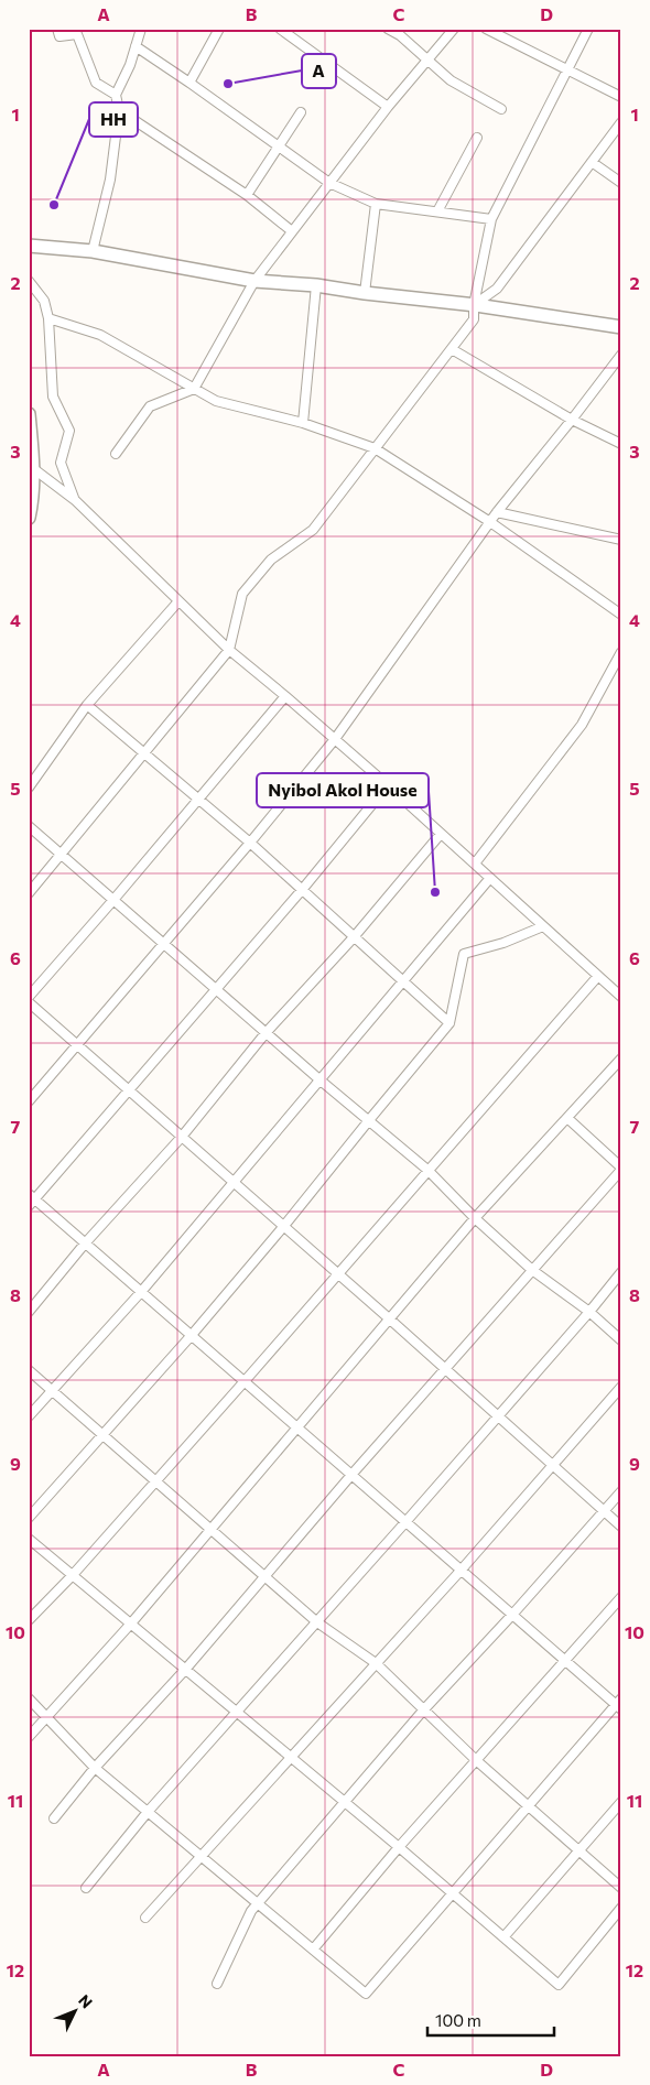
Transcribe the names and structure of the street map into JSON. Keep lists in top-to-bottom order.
{
  "places": ["A", "HH", "Nyibol Akol House"],
  "scale_bar": "100 m",
  "north": "top right",
  "grid": {
    "columns": [
      "A",
      "B",
      "C",
      "D"
    ],
    "rows": [
      "1",
      "2",
      "3",
      "4",
      "5",
      "6",
      "7",
      "8",
      "9",
      "10",
      "11",
      "12"
    ]
  }
}
